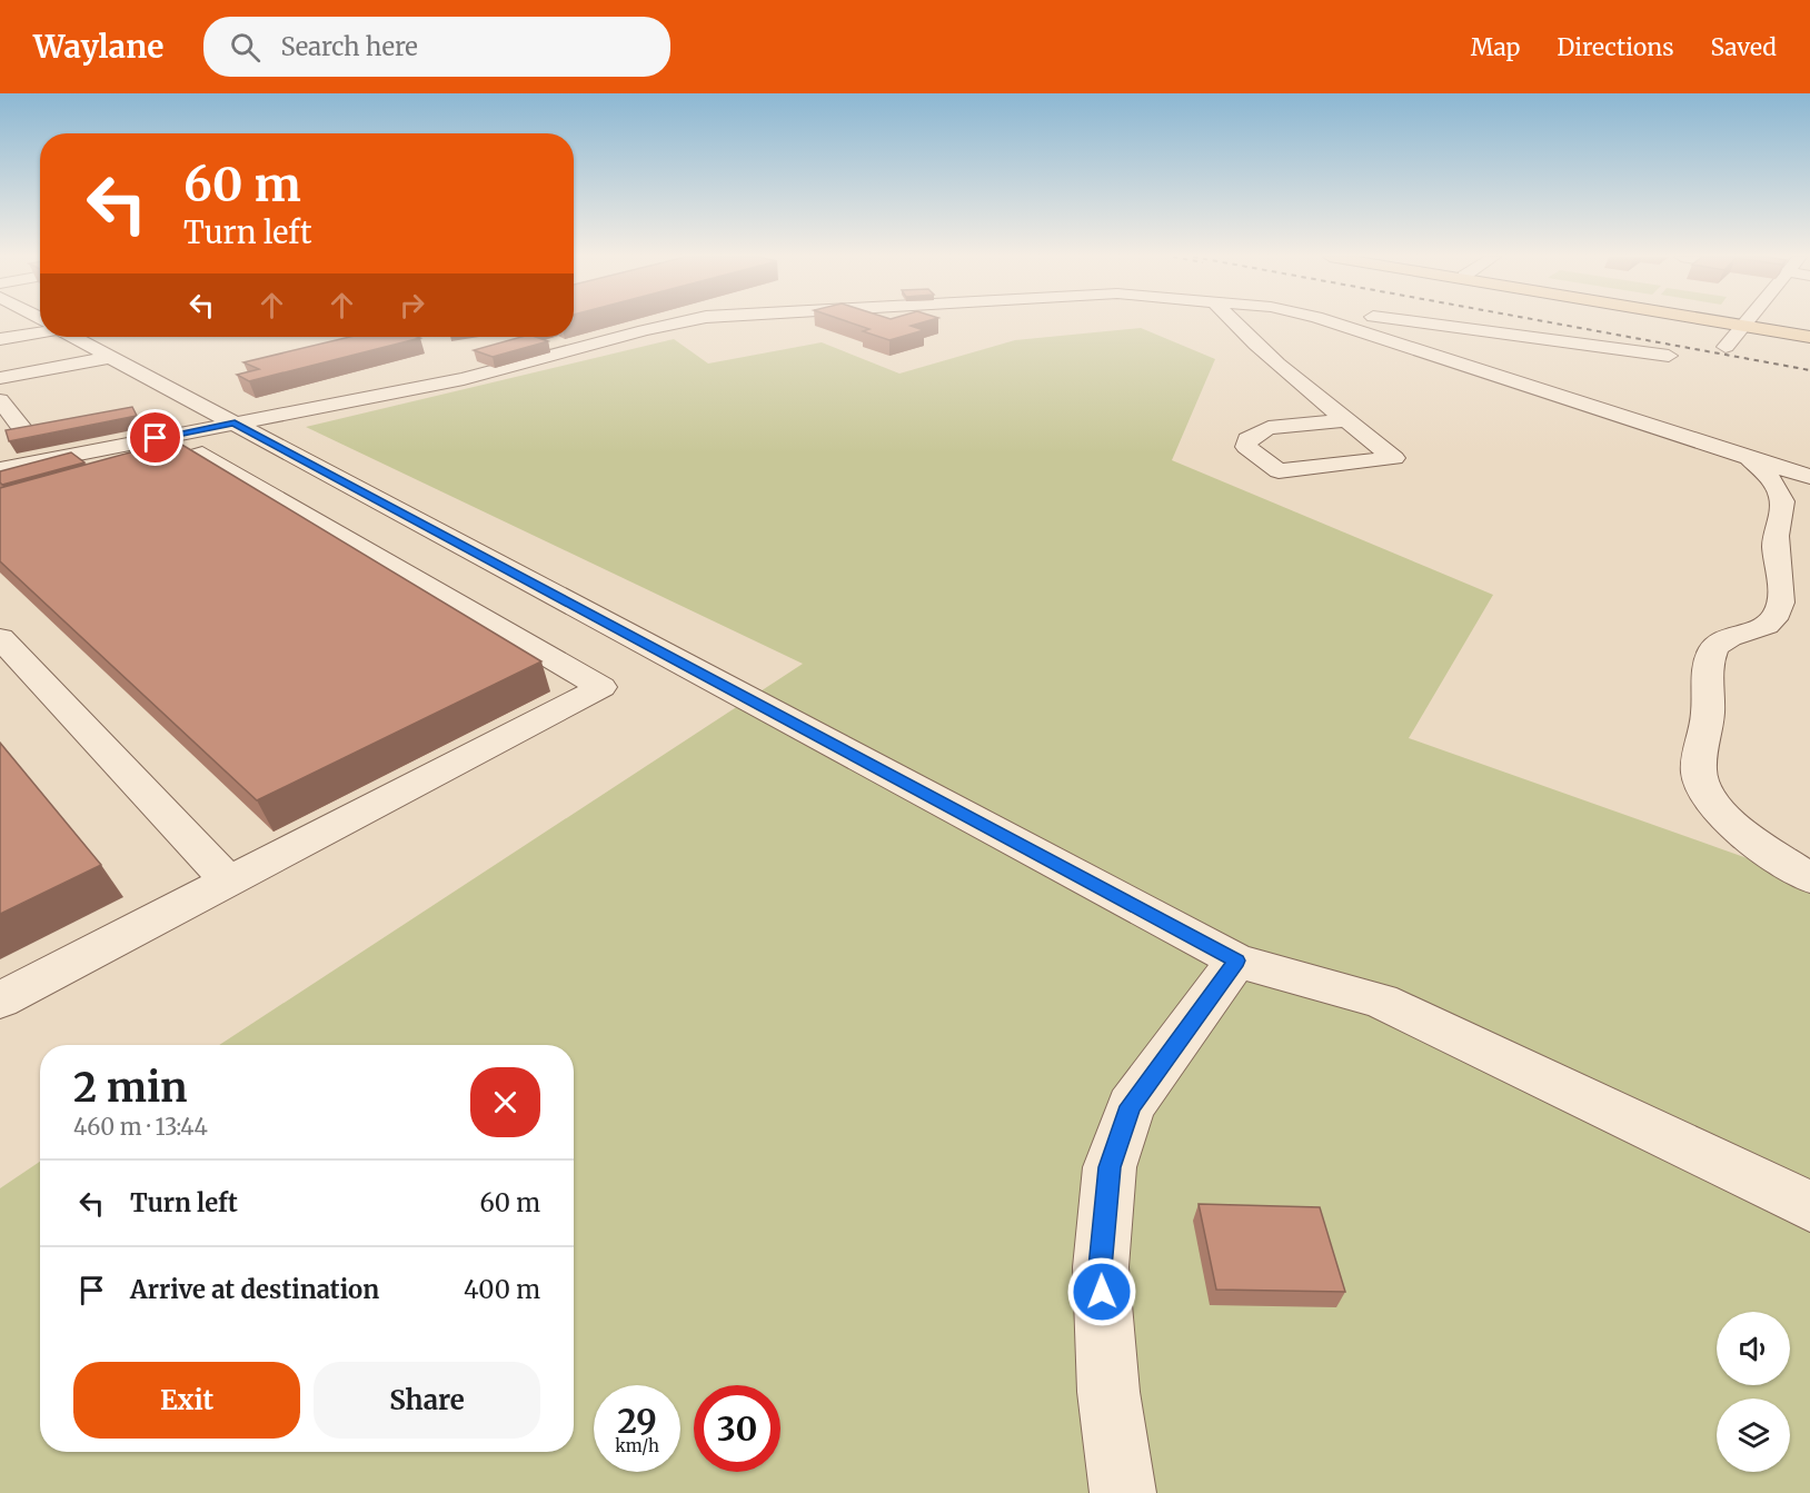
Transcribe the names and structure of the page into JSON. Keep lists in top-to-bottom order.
{
  "page": {
    "header": "Waylane",
    "search": "Search here",
    "nav": ["Map", "Directions", "Saved"],
    "turn": ["60 m", "Turn left"],
    "heading": ["2 min", "460 m · 13:44"],
    "list": [
      {
        "name": "Turn left",
        "value": "60 m"
      },
      {
        "name": "Arrive at destination",
        "value": "400 m"
      }
    ],
    "buttons": ["Exit", "Share"],
    "speed": "29 km/h",
    "limit": "30"
  }
}
